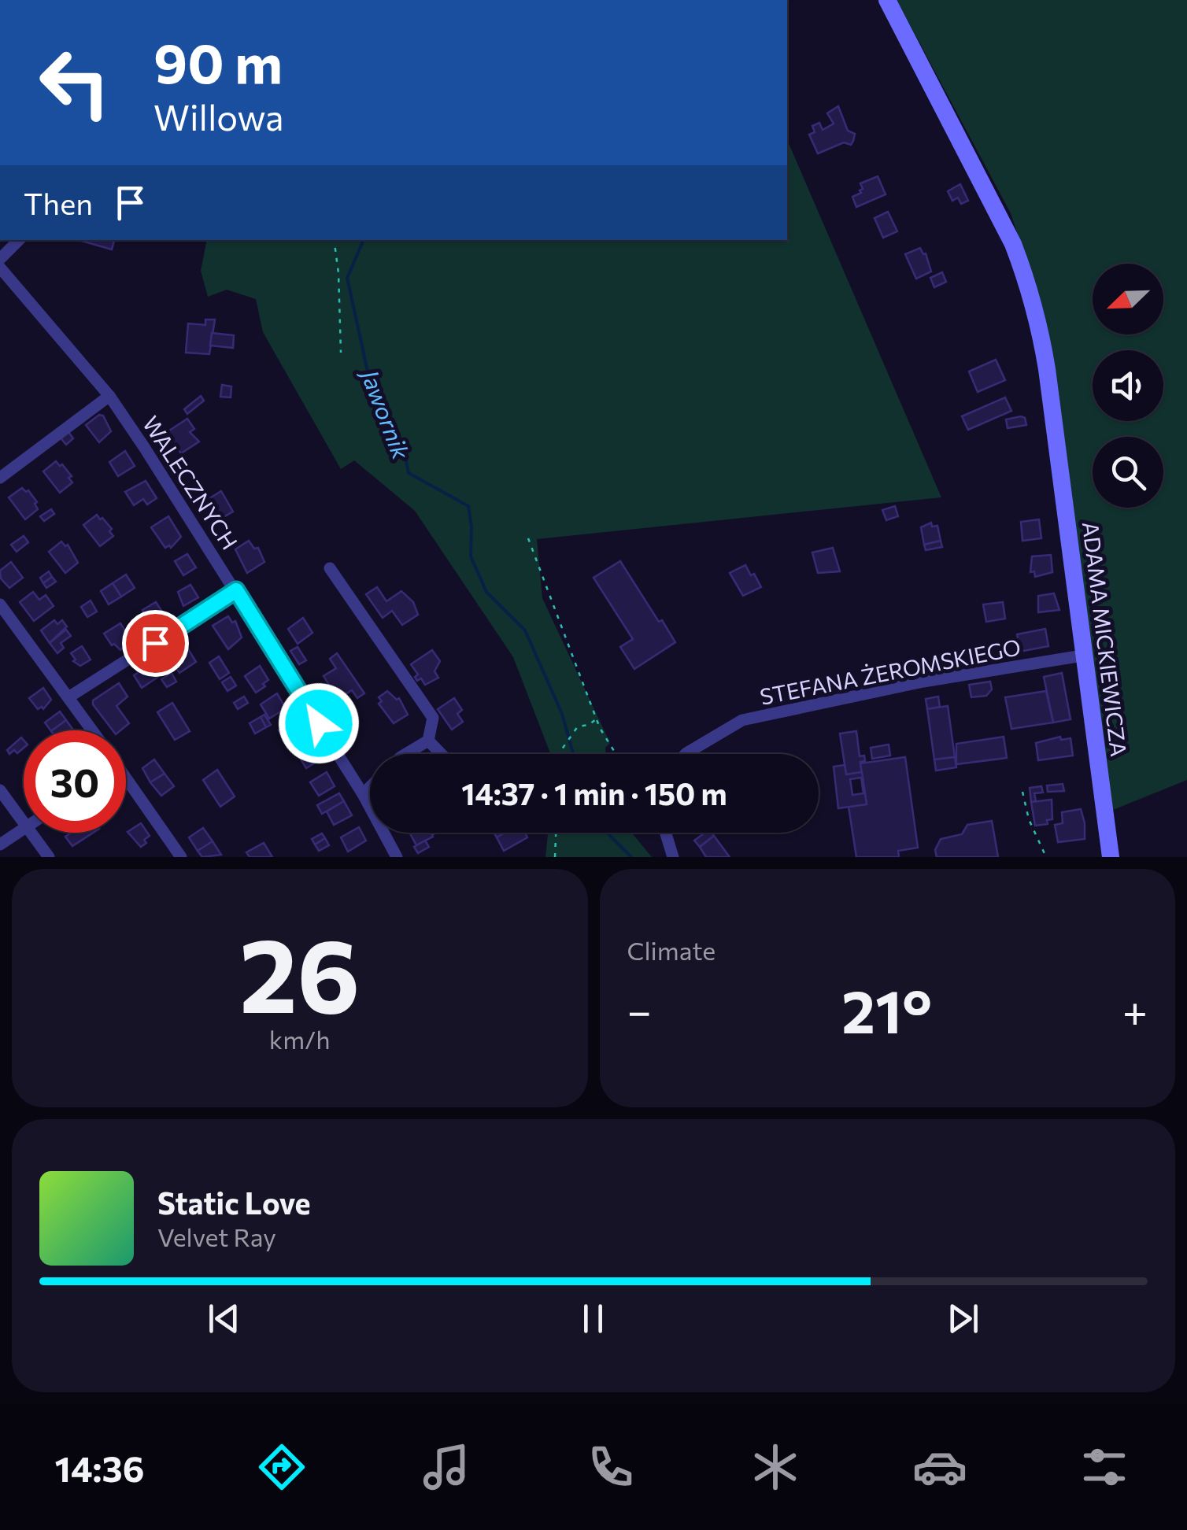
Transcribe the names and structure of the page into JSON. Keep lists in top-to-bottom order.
{
  "streets": {
    "street": ["WALECZNYCH", "ADAMA MICKIEWICZA", "STEFANA ŻEROMSKIEGO"]
  },
  "crossings": [
    ["ADAMA MICKIEWICZA", "STEFANA ŻEROMSKIEGO"]
  ],
  "water": ["Jawornik"],
  "north": "bottom left",
  "page": {
    "turn": ["90 m", "Willowa"],
    "then": "Then",
    "limit": "30",
    "trip": "14:37 · 1 min · 150 m",
    "tile": [
      ["26", "km/h"],
      "Climate"
    ],
    "heat": ["−", "21°", "+"],
    "song": ["Static Love", "Velvet Ray"],
    "tabs": "14:36"
  }
}
